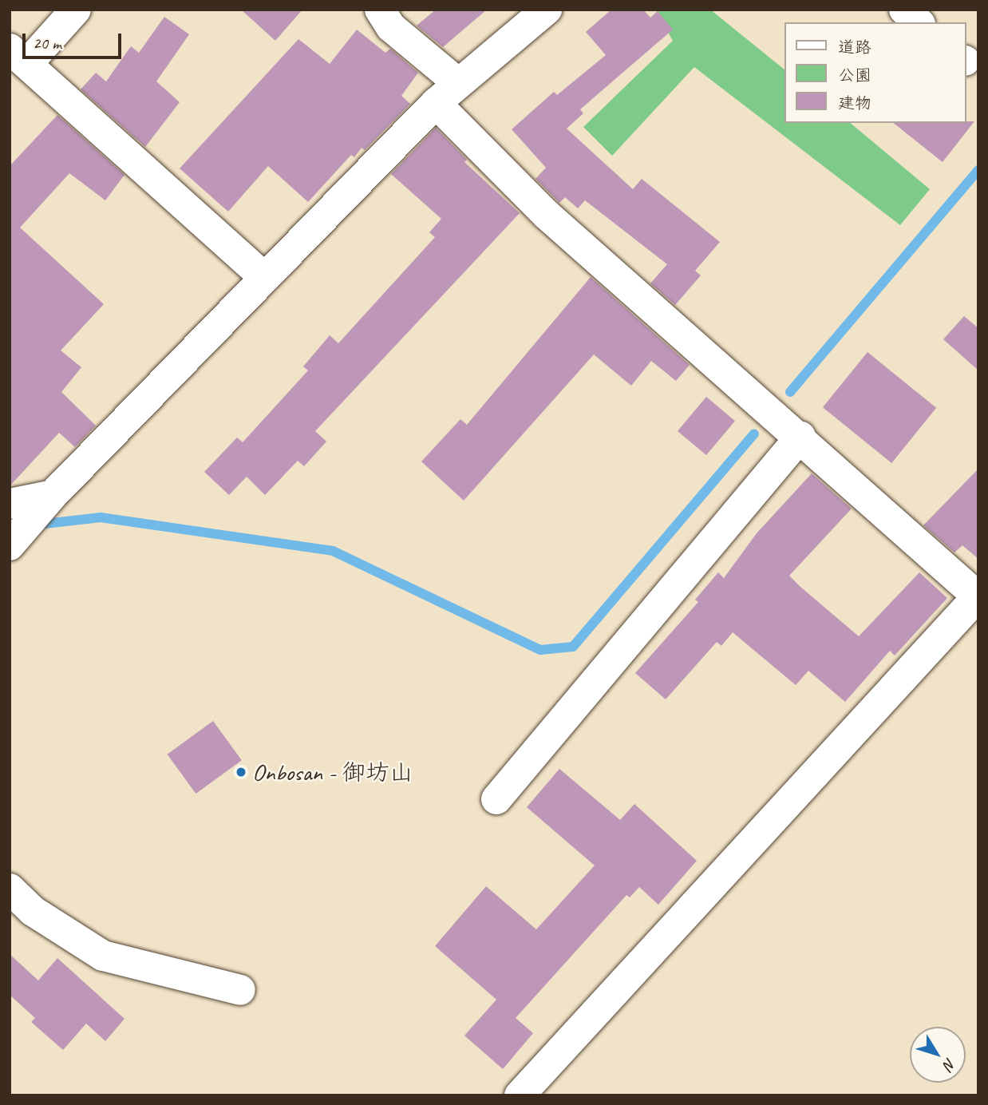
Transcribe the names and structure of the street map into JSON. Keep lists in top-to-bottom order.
{
  "places": ["Onbosan - 御坊山"],
  "legend": ["道路", "公園", "建物"],
  "scale_bar": "20 m",
  "north": "bottom right"
}
